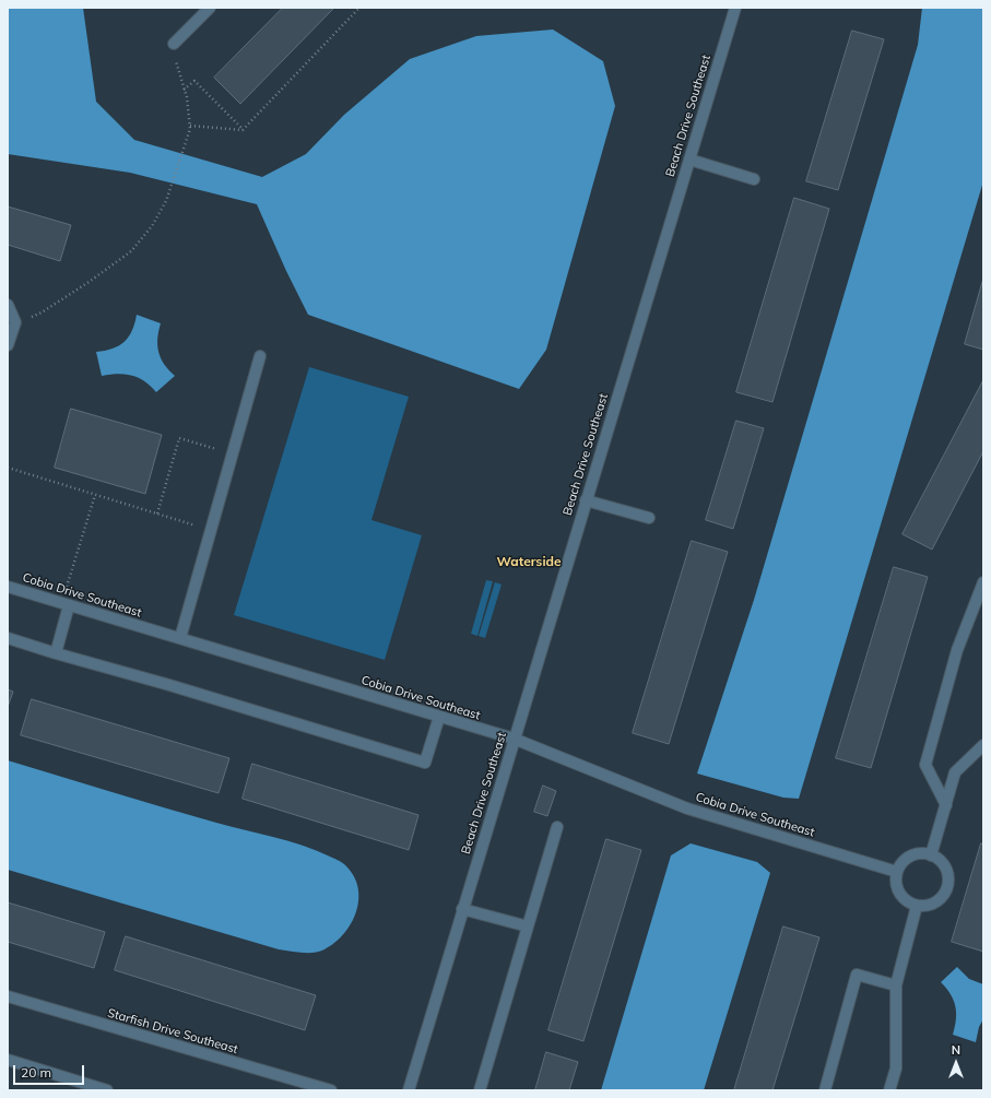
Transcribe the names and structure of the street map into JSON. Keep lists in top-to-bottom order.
{
  "streets": {
    "street": ["Beach Drive Southeast", "Cobia Drive Southeast", "Starfish Drive Southeast"]
  },
  "crossings": [
    ["Beach Drive Southeast", "Cobia Drive Southeast"]
  ],
  "districts": ["Waterside"],
  "scale_bar": "20 m",
  "north": "top"
}
